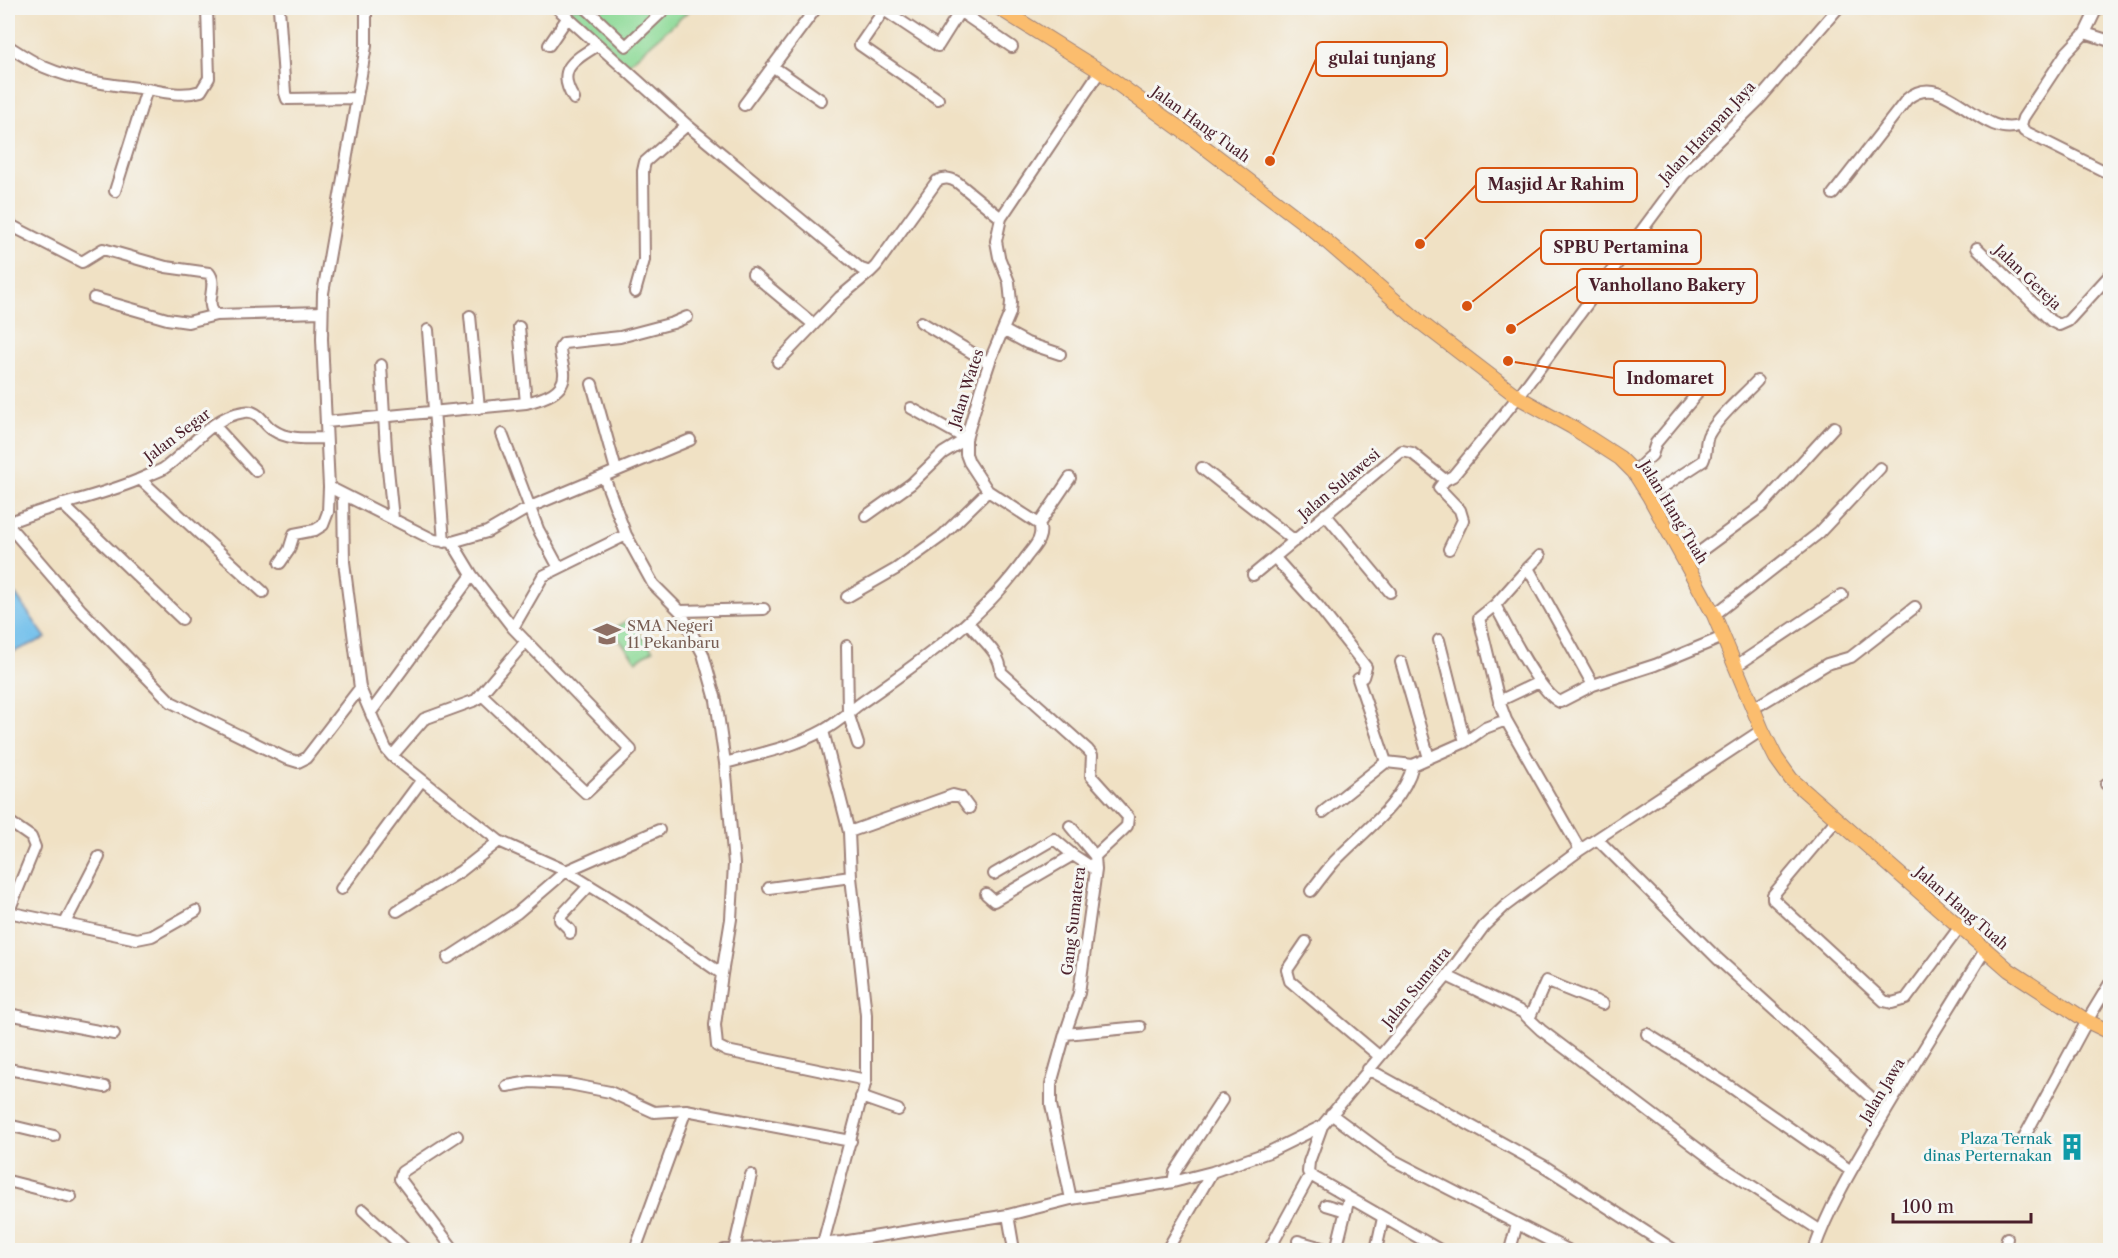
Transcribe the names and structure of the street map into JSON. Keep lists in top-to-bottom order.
{
  "streets": {
    "main road": ["Jalan Hang Tuah"],
    "street": [
      "Jalan Harapan Jaya",
      "Jalan Gereja",
      "Jalan Wates",
      "Jalan Segar",
      "Jalan Sulawesi",
      "Gang Sumatera",
      "Jalan Sumatra",
      "Jalan Jawa"
    ]
  },
  "crossings": [
    ["Jalan Hang Tuah", "Jalan Harapan Jaya"],
    ["Jalan Hang Tuah", "Jalan Wates"],
    ["Jalan Hang Tuah", "Jalan Sumatra"],
    ["Jalan Hang Tuah", "Jalan Jawa"],
    ["Gang Sumatera", "Jalan Sumatra"]
  ],
  "places": {
    "other": [
      "gulai tunjang",
      "Masjid Ar Rahim",
      "SPBU Pertamina",
      "Vanhollano Bakery",
      "Indomaret"
    ],
    "school or university": ["SMA Negeri 11 Pekanbaru"],
    "building": ["Plaza Ternak dinas Perternakan"]
  },
  "scale_bar": "100 m"
}
